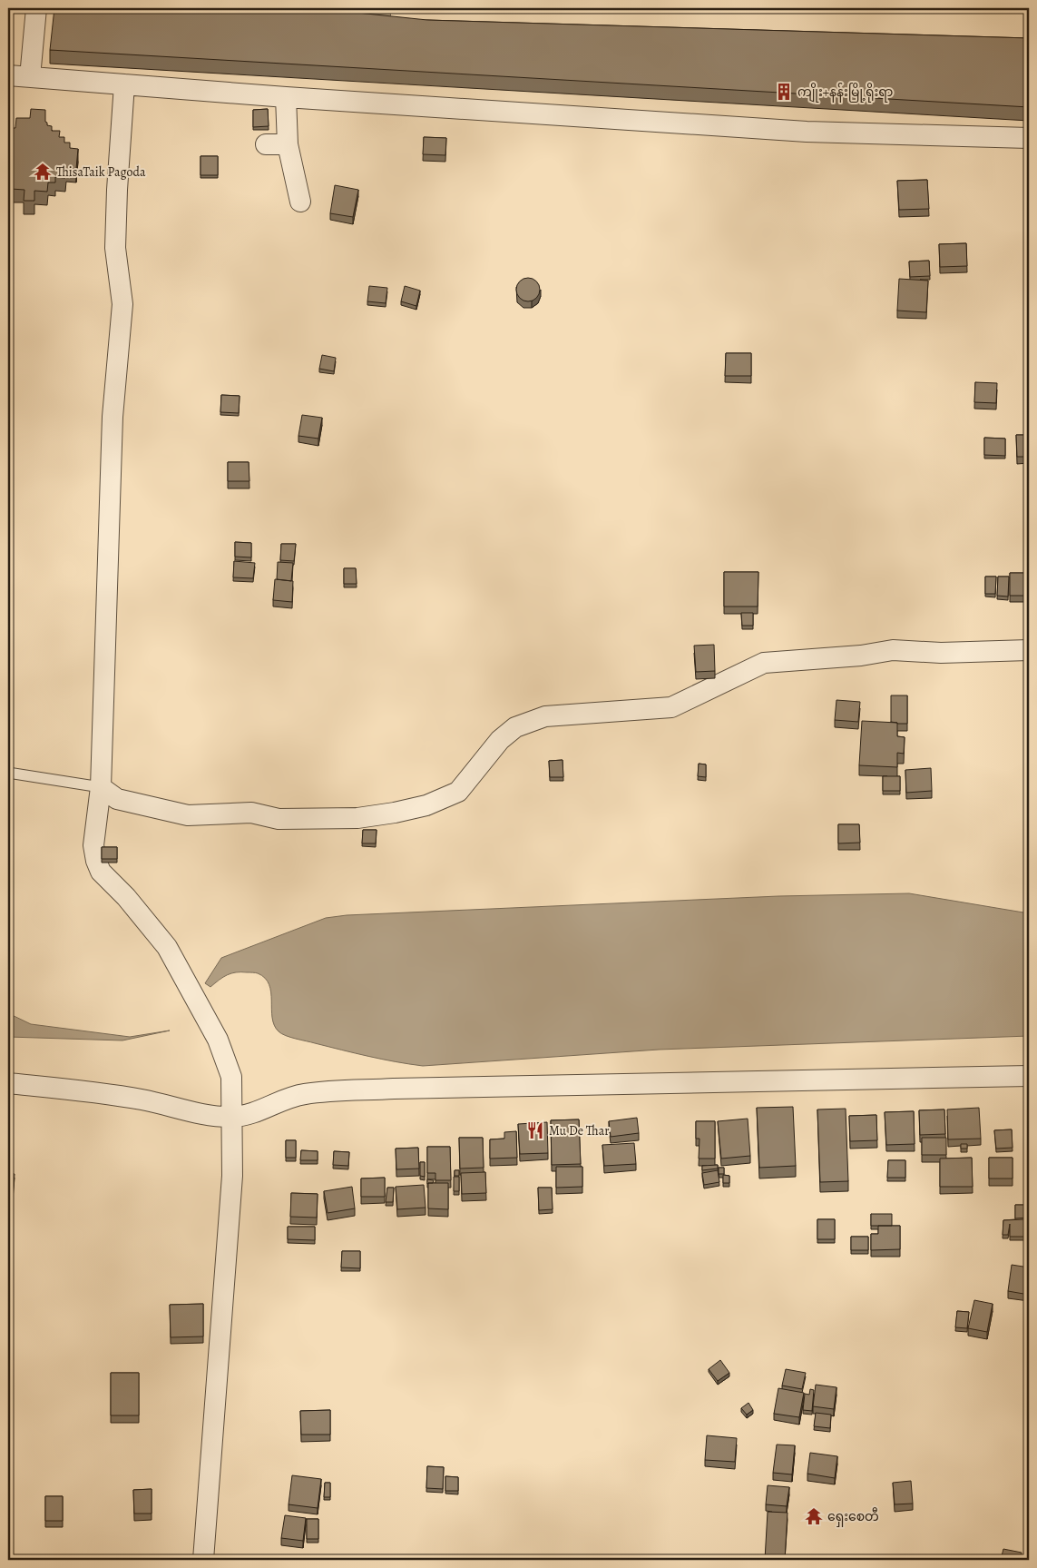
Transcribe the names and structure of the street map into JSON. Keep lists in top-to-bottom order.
{
  "places": {
    "building": ["ကျိုး+နန်းမြို့ရိုးရာ"],
    "temple": ["ThisaTaik Pagoda", "ရှေးစေတီ"],
    "restaurant": ["Mu De Thar"]
  }
}
